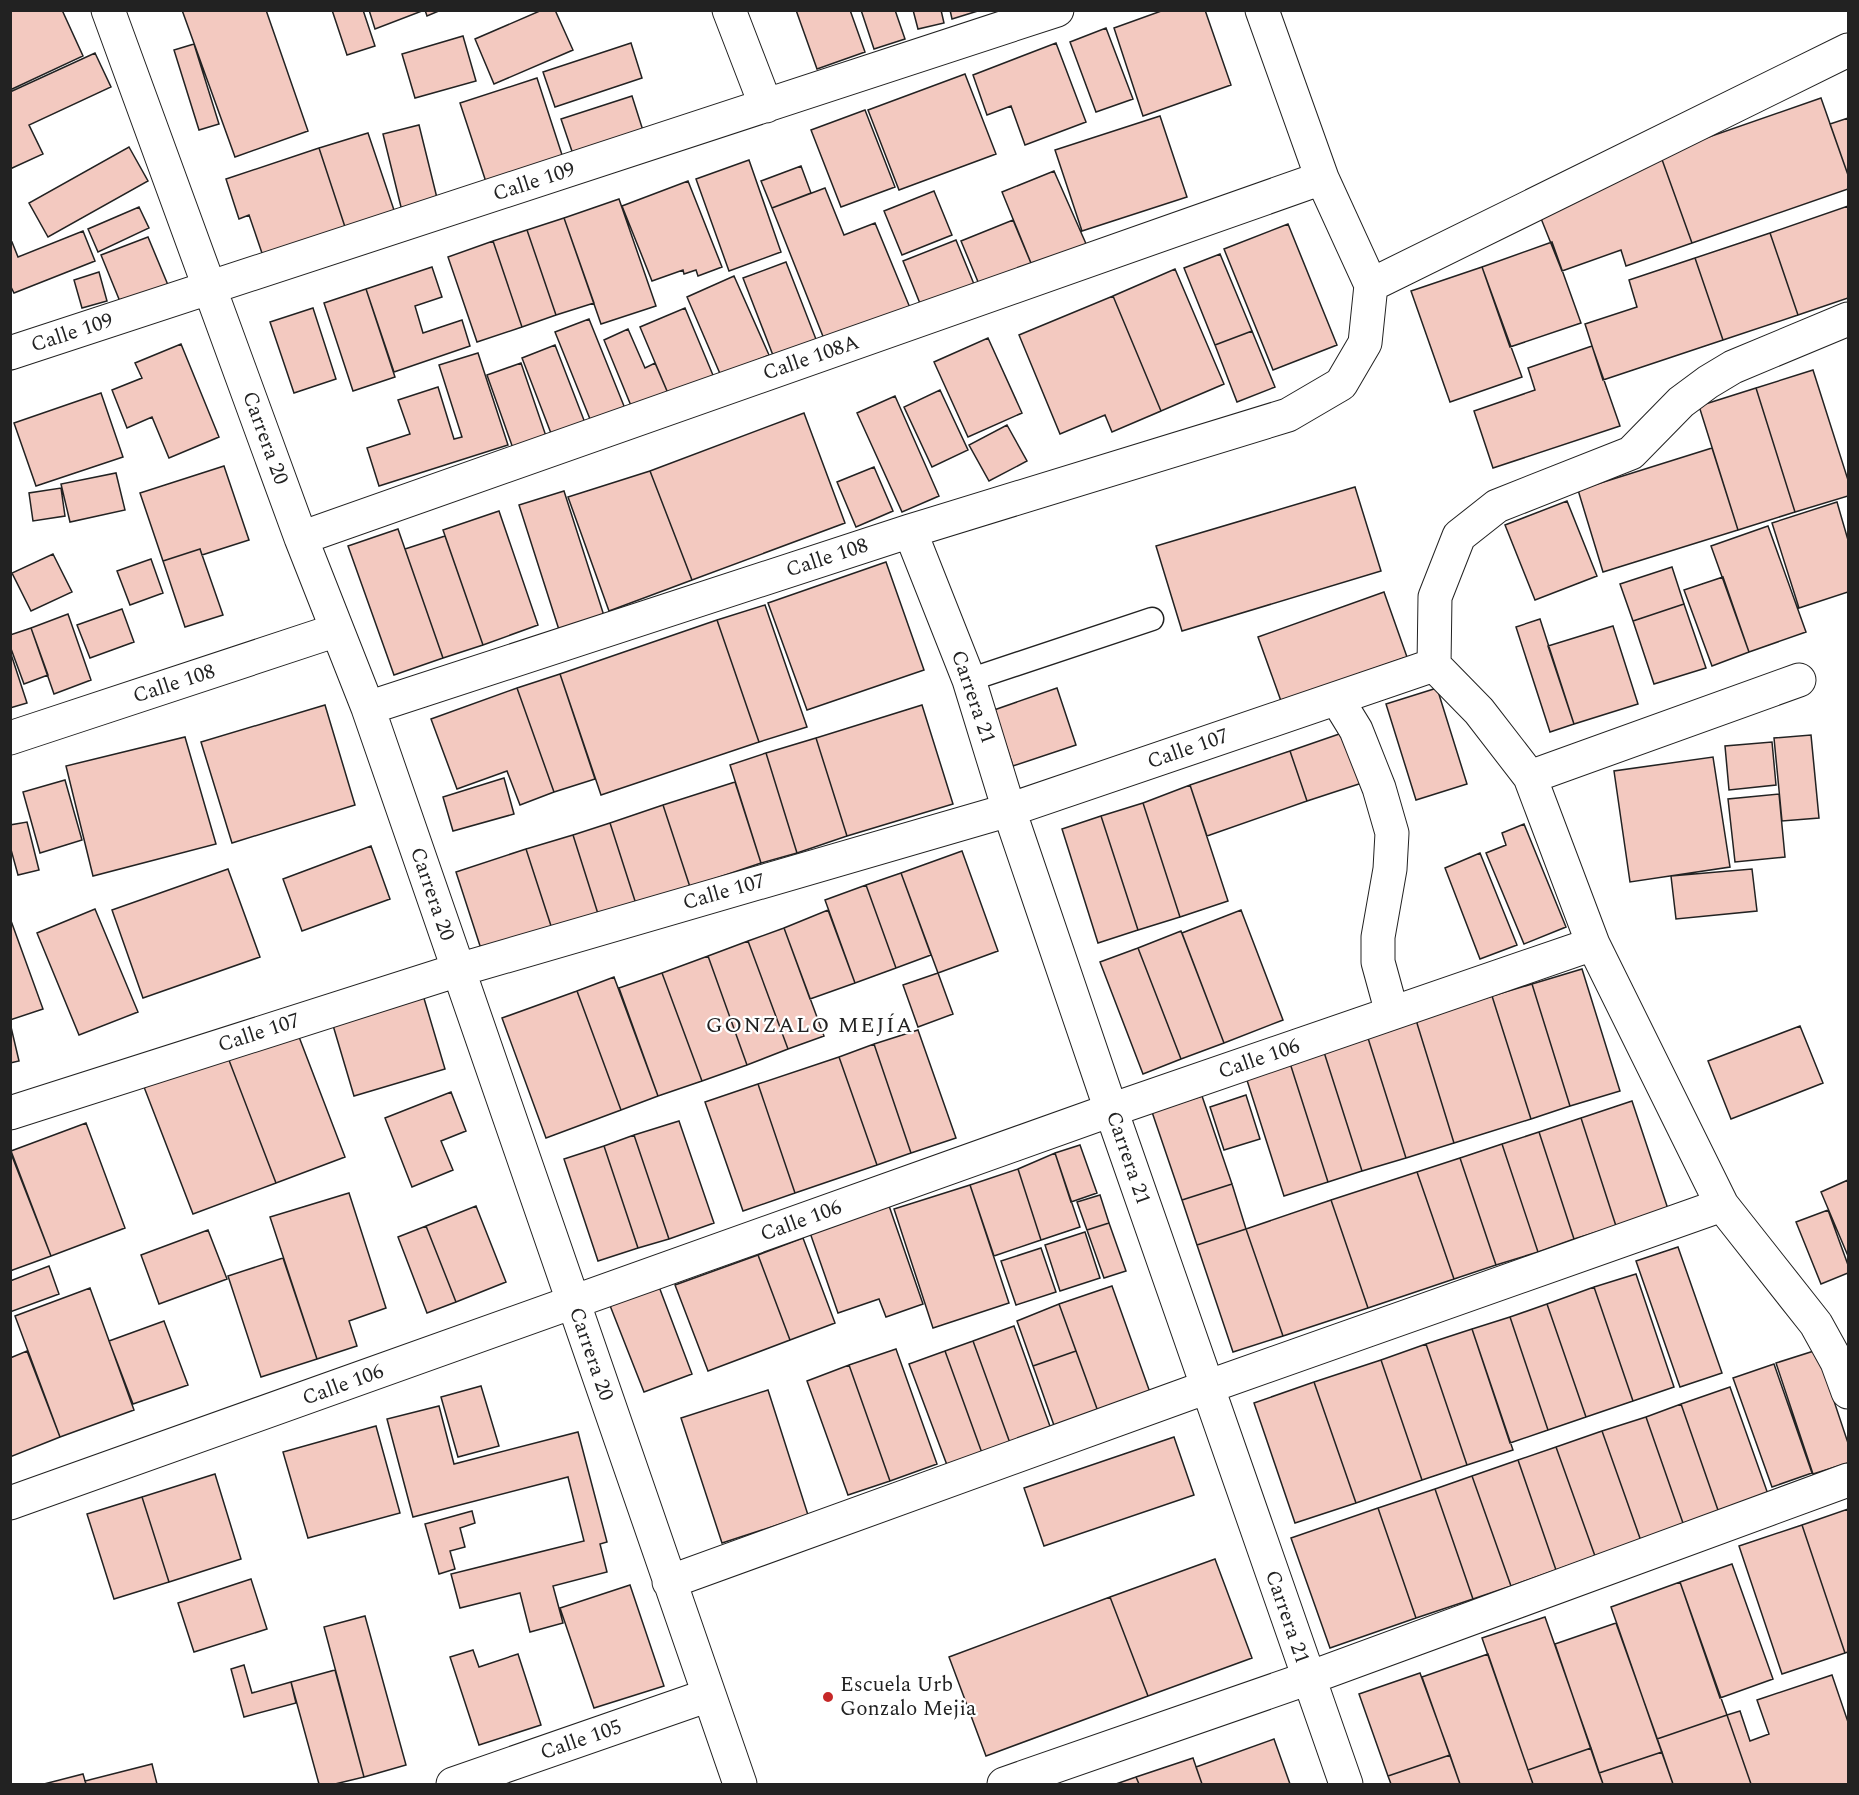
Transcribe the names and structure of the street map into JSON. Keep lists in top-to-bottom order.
{
  "streets": {
    "street": [
      "Calle 109",
      "Calle 108A",
      "Carrera 20",
      "Calle 108",
      "Carrera 21",
      "Calle 107",
      "Calle 106",
      "Calle 105"
    ]
  },
  "crossings": [
    ["Calle 109", "Carrera 20"],
    ["Calle 108A", "Carrera 20"],
    ["Carrera 20", "Calle 108"],
    ["Carrera 20", "Calle 107"],
    ["Carrera 20", "Calle 106"],
    ["Carrera 20", "Calle 105"],
    ["Calle 108", "Carrera 21"],
    ["Carrera 21", "Calle 107"],
    ["Carrera 21", "Calle 106"]
  ],
  "districts": ["GONZALO MEJÍA"],
  "places": ["Escuela Urb Gonzalo Mejia"]
}
